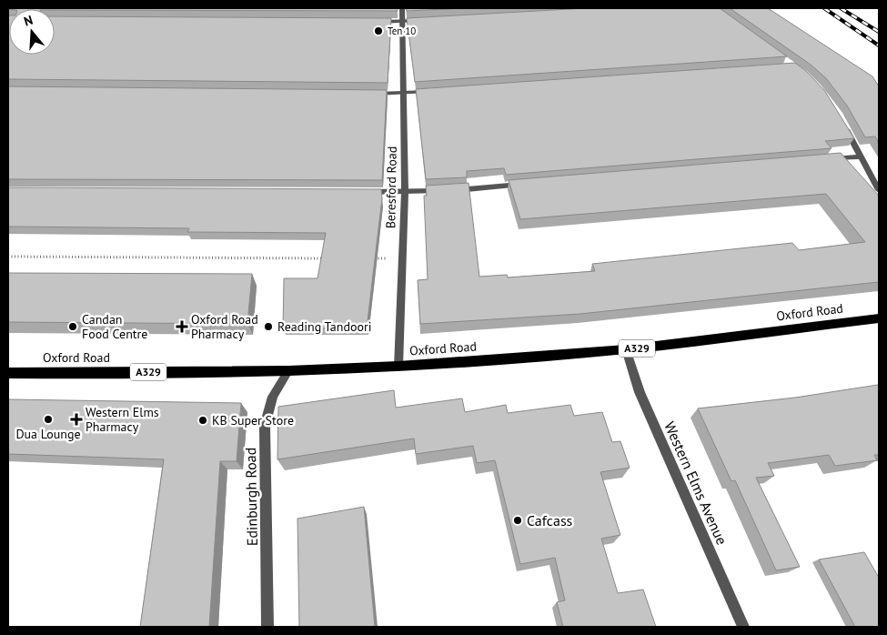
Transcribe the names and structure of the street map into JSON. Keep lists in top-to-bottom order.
{
  "streets": {
    "main road": ["Oxford Road", "A329"],
    "street": ["Beresford Road", "Western Elms Avenue", "Edinburgh Road"]
  },
  "crossings": [
    ["Beresford Road", "Oxford Road"],
    ["Oxford Road", "Western Elms Avenue"],
    ["Oxford Road", "Edinburgh Road"]
  ],
  "places": {
    "other": [
      "Ten 10",
      "Candan Food Centre",
      "Reading Tandoori",
      "Dua Lounge",
      "KB Super Store",
      "Cafcass"
    ],
    "health": ["Oxford Road Pharmacy", "Western Elms Pharmacy"]
  },
  "north": "top"
}
